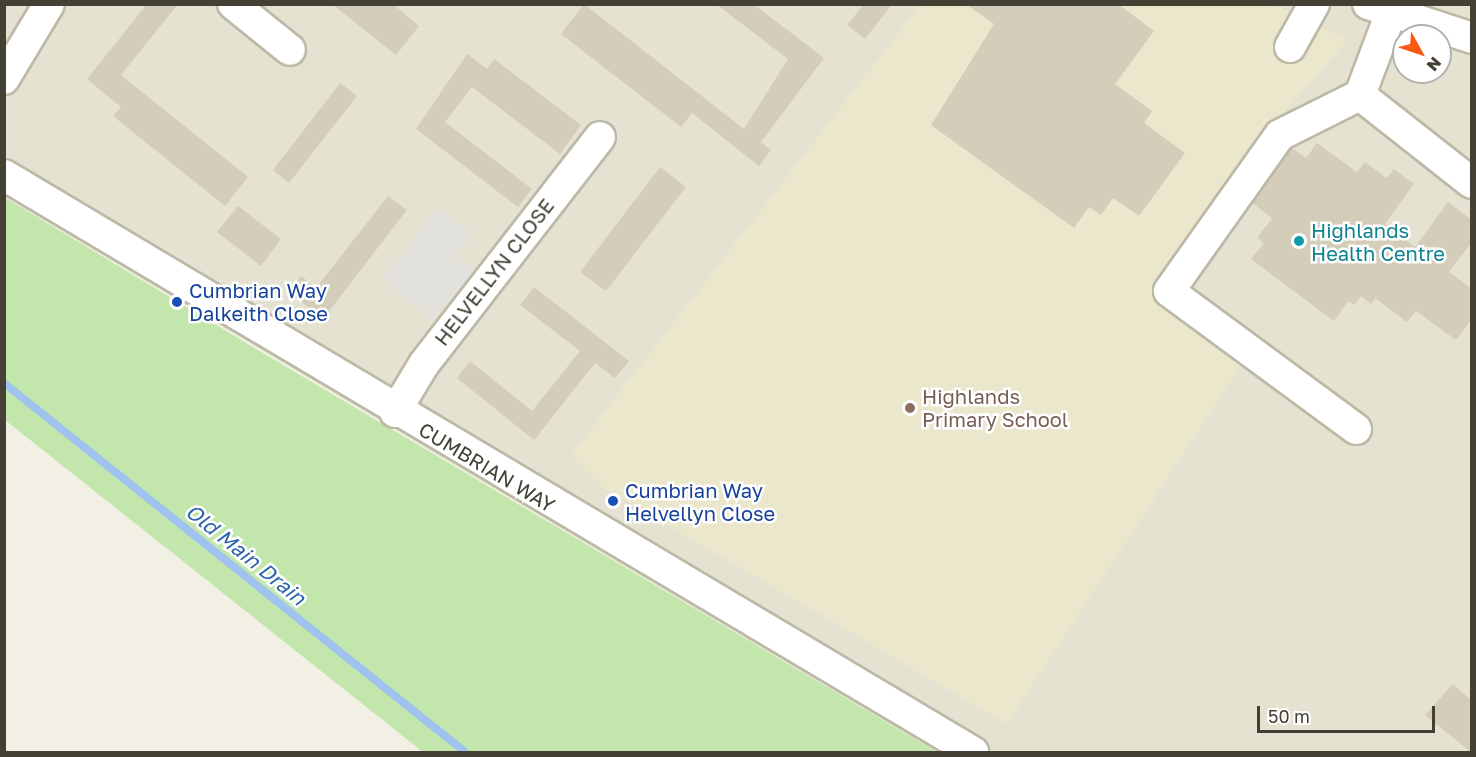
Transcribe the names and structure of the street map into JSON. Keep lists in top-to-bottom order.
{
  "streets": {
    "street": ["HELVELLYN CLOSE", "CUMBRIAN WAY"]
  },
  "crossings": [
    ["HELVELLYN CLOSE", "CUMBRIAN WAY"]
  ],
  "water": ["Old Main Drain"],
  "places": [
    "Highlands Health Centre",
    "Cumbrian Way Dalkeith Close",
    "Highlands Primary School",
    "Cumbrian Way Helvellyn Close"
  ],
  "scale_bar": "50 m",
  "north": "bottom right"
}
